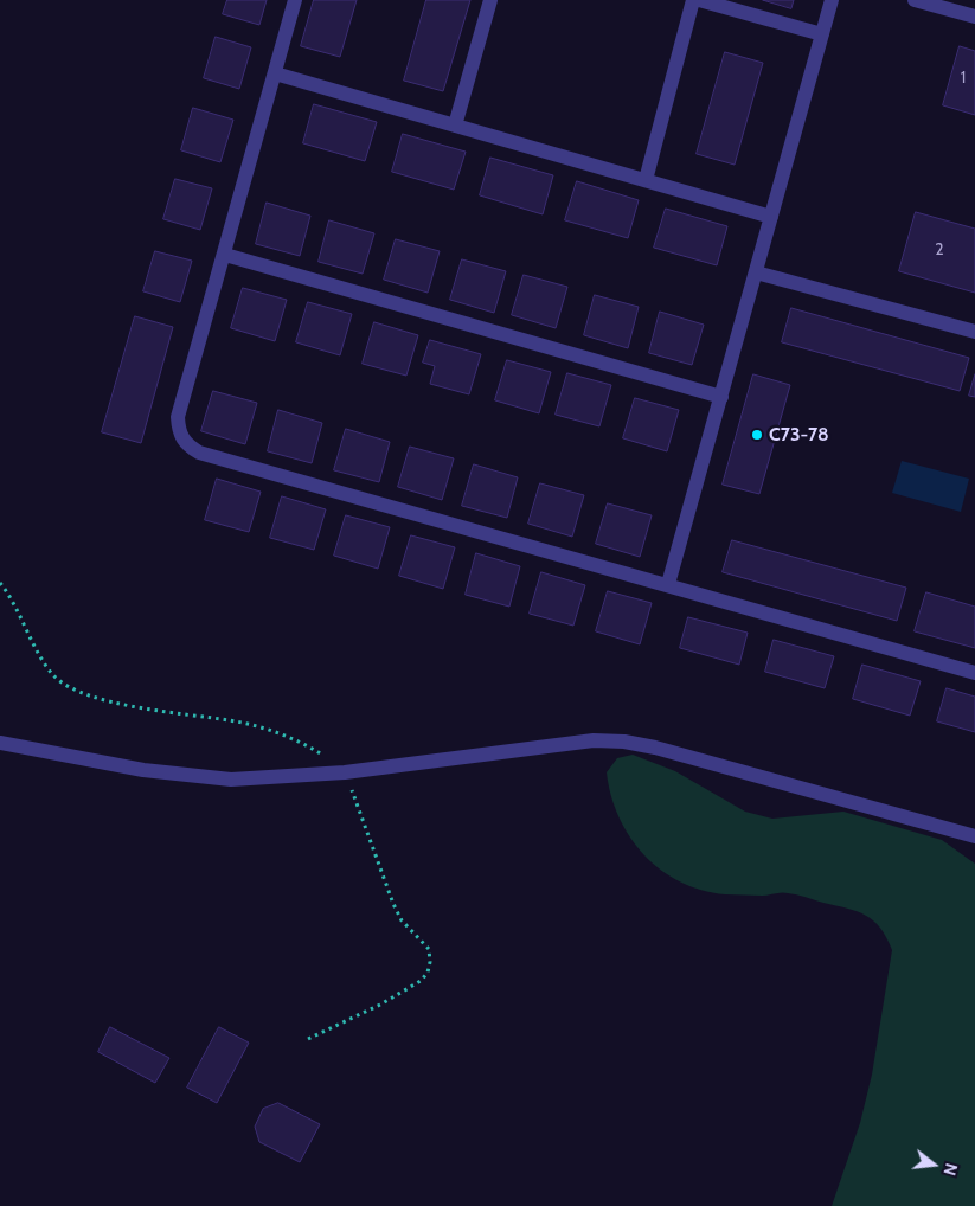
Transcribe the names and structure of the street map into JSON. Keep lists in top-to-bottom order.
{
  "places": ["C73-78"],
  "house_numbers": ["1", "2"],
  "north": "right"
}
